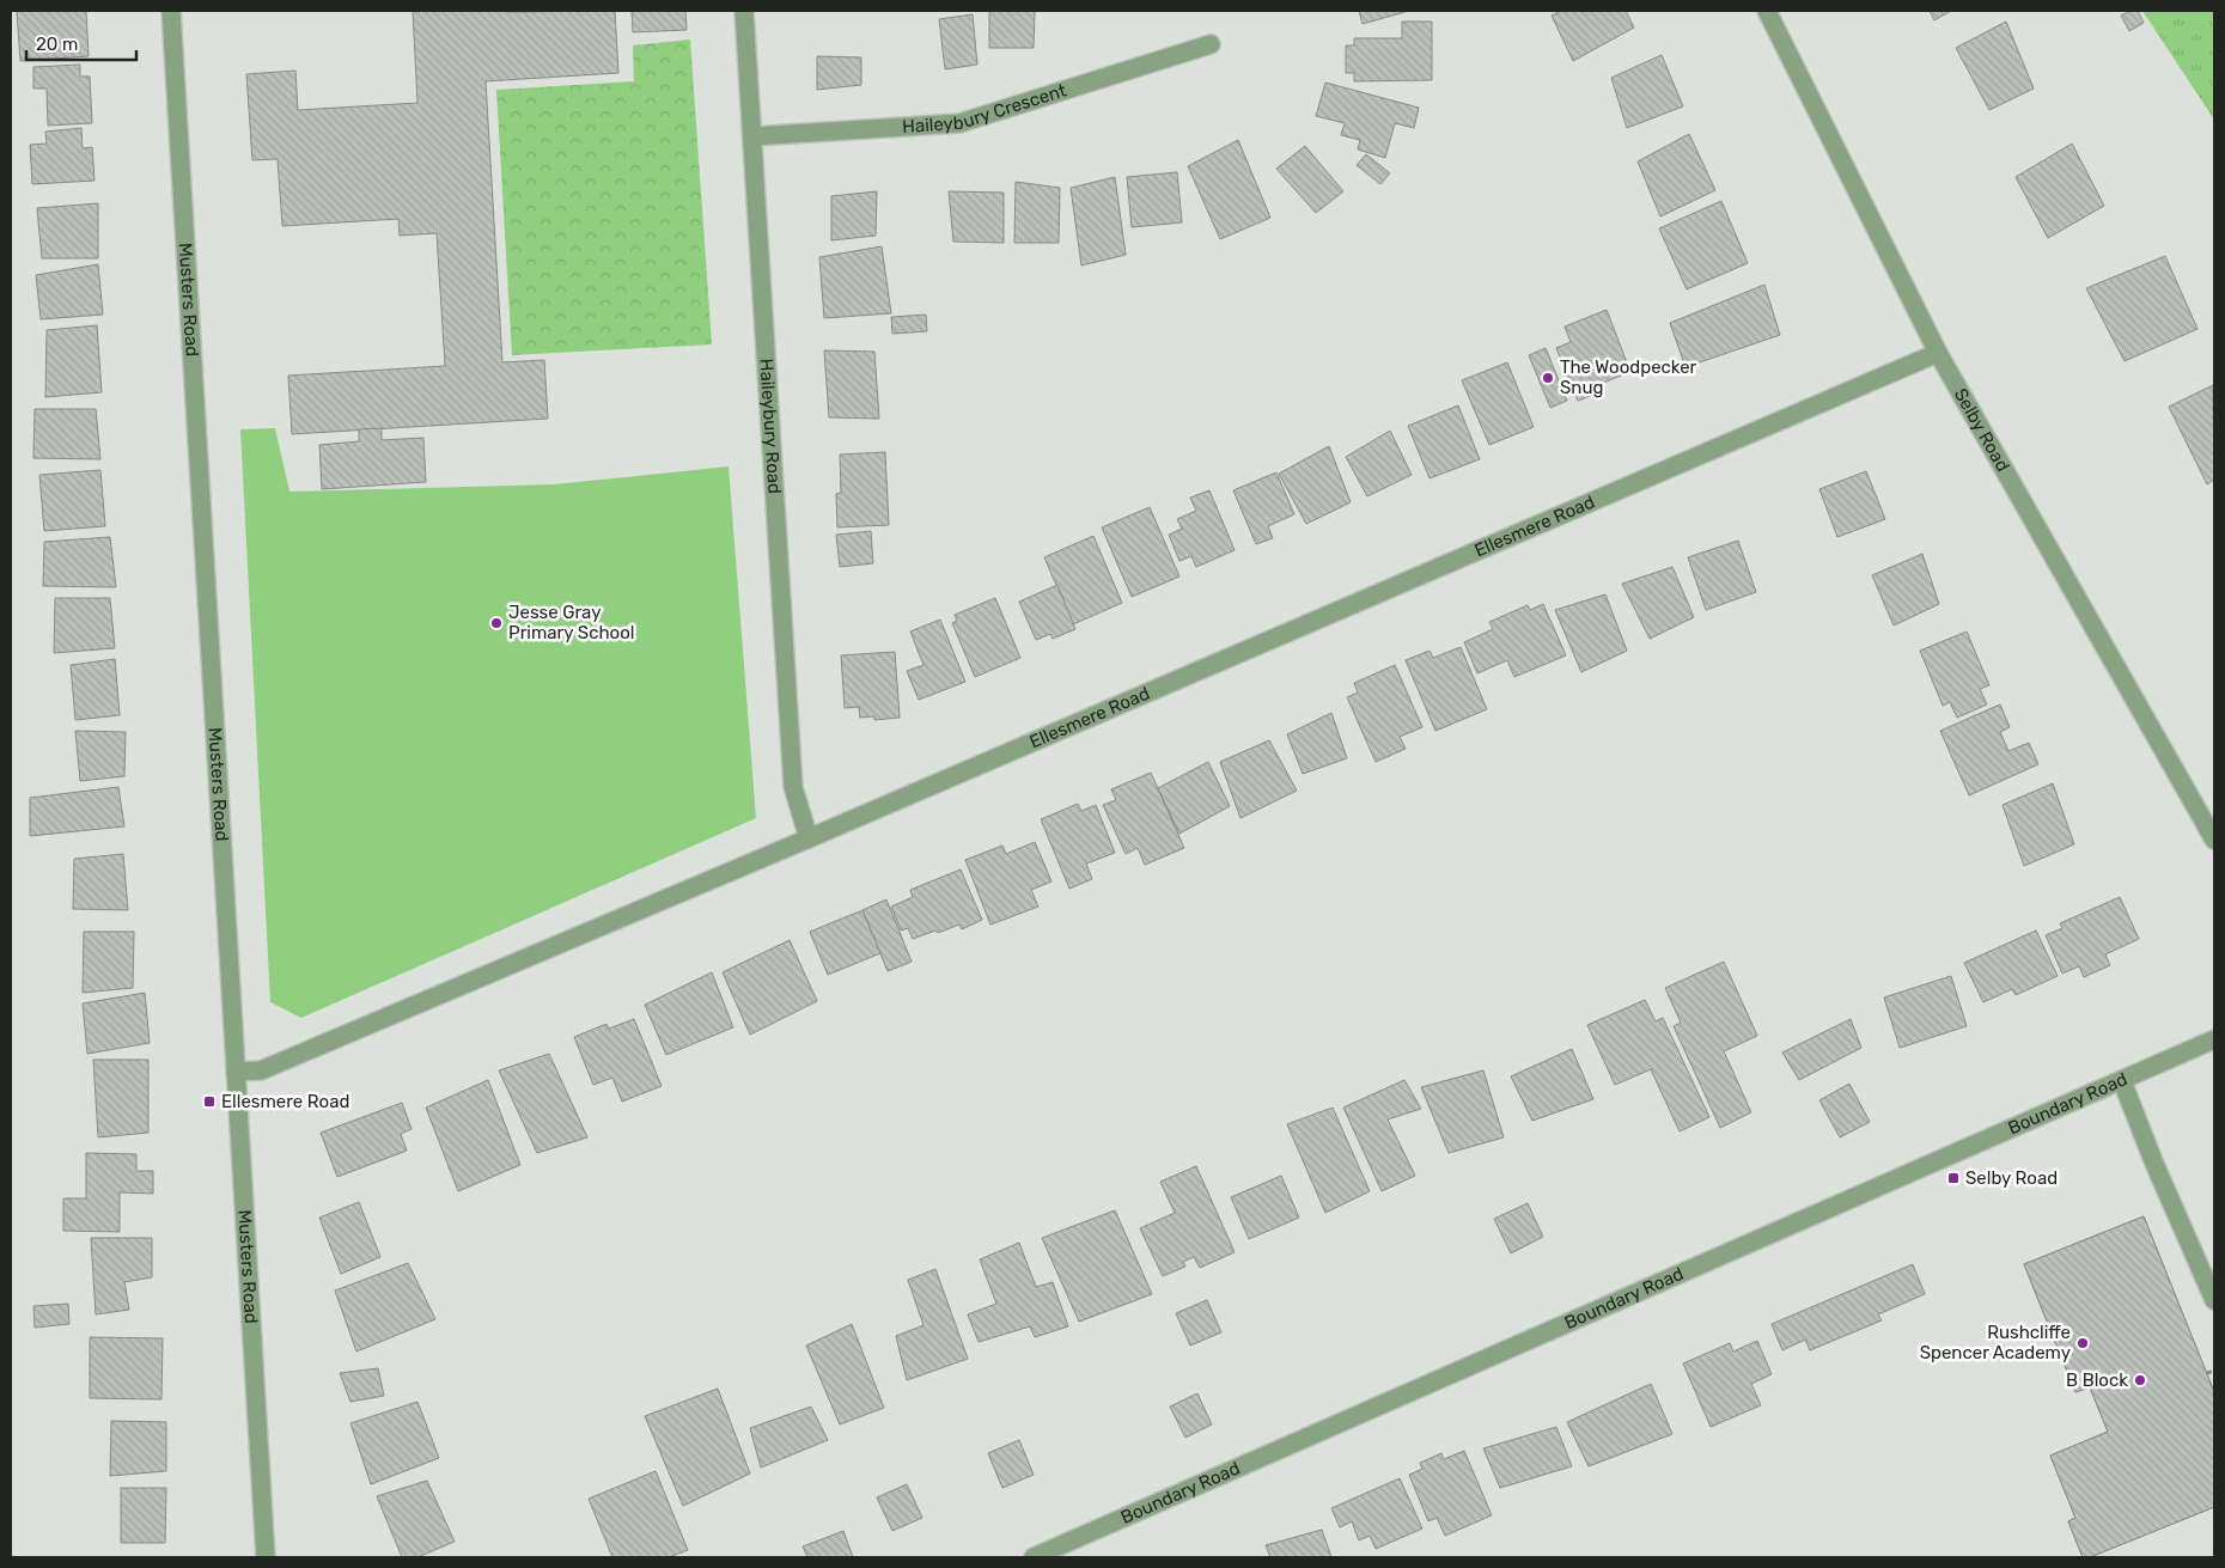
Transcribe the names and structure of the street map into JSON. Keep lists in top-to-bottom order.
{
  "streets": {
    "street": [
      "Haileybury Crescent",
      "Musters Road",
      "Haileybury Road",
      "Selby Road",
      "Ellesmere Road",
      "Boundary Road"
    ]
  },
  "crossings": [
    ["Haileybury Crescent", "Haileybury Road"],
    ["Musters Road", "Ellesmere Road"],
    ["Haileybury Road", "Ellesmere Road"],
    ["Selby Road", "Ellesmere Road"]
  ],
  "places": {
    "other": [
      "The Woodpecker Snug",
      "Jesse Gray Primary School",
      "Rushcliffe Spencer Academy",
      "B Block"
    ],
    "transit": ["Ellesmere Road", "Selby Road"]
  },
  "scale_bar": "20 m"
}
